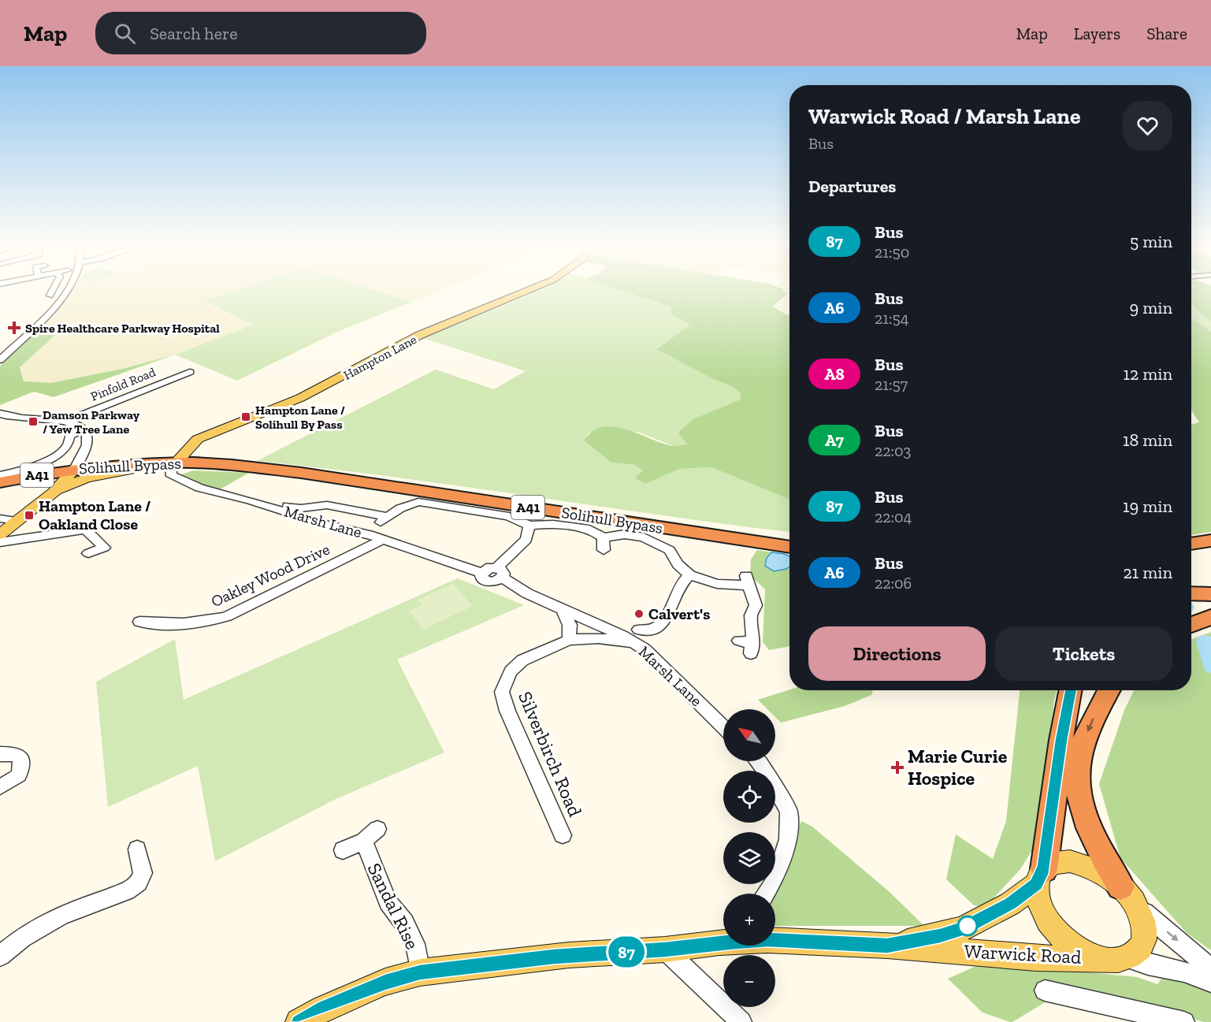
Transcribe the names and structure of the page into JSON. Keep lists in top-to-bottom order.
{
  "streets": {
    "highway": ["Solihull Bypass", "A41"],
    "main road": ["Hampton Lane", "Warwick Road"],
    "street": [
      "Pinfold Road",
      "Marsh Lane",
      "Oakley Wood Drive",
      "Silverbirch Road",
      "Sandal Rise"
    ]
  },
  "crossings": [
    ["Hampton Lane", "Solihull Bypass"],
    ["Hampton Lane", "Marsh Lane"],
    ["Solihull Bypass", "Marsh Lane"],
    ["Marsh Lane", "Oakley Wood Drive"],
    ["Marsh Lane", "Silverbirch Road"],
    ["Sandal Rise", "Warwick Road"]
  ],
  "places": {
    "health": ["Spire Healthcare Parkway Hospital", "Marie Curie Hospice"],
    "transit": ["Hampton Lane / Solihull By Pass", "Damson Parkway / Yew Tree Lane", "Hampton Lane / Oakland Close"],
    "other": ["Calvert's"]
  },
  "lines": ["bus line 87"],
  "north": "top left",
  "page": {
    "header": "Map",
    "search": "Search here",
    "nav": ["Map", "Layers", "Share"],
    "on_map": "87",
    "heading": [
      ["Warwick Road / Marsh Lane", "Bus"],
      "Departures"
    ],
    "list": [
      {
        "mark": "87",
        "name": "Bus",
        "note": "21:50",
        "value": "5 min"
      },
      {
        "mark": "A6",
        "name": "Bus",
        "note": "21:54",
        "value": "9 min"
      },
      {
        "mark": "A8",
        "name": "Bus",
        "note": "21:57",
        "value": "12 min"
      },
      {
        "mark": "A7",
        "name": "Bus",
        "note": "22:03",
        "value": "18 min"
      },
      {
        "mark": "87",
        "name": "Bus",
        "note": "22:04",
        "value": "19 min"
      },
      {
        "mark": "A6",
        "name": "Bus",
        "note": "22:06",
        "value": "21 min"
      }
    ],
    "buttons": ["Directions", "Tickets"],
    "map_buttons": ["+", "−"]
  }
}
